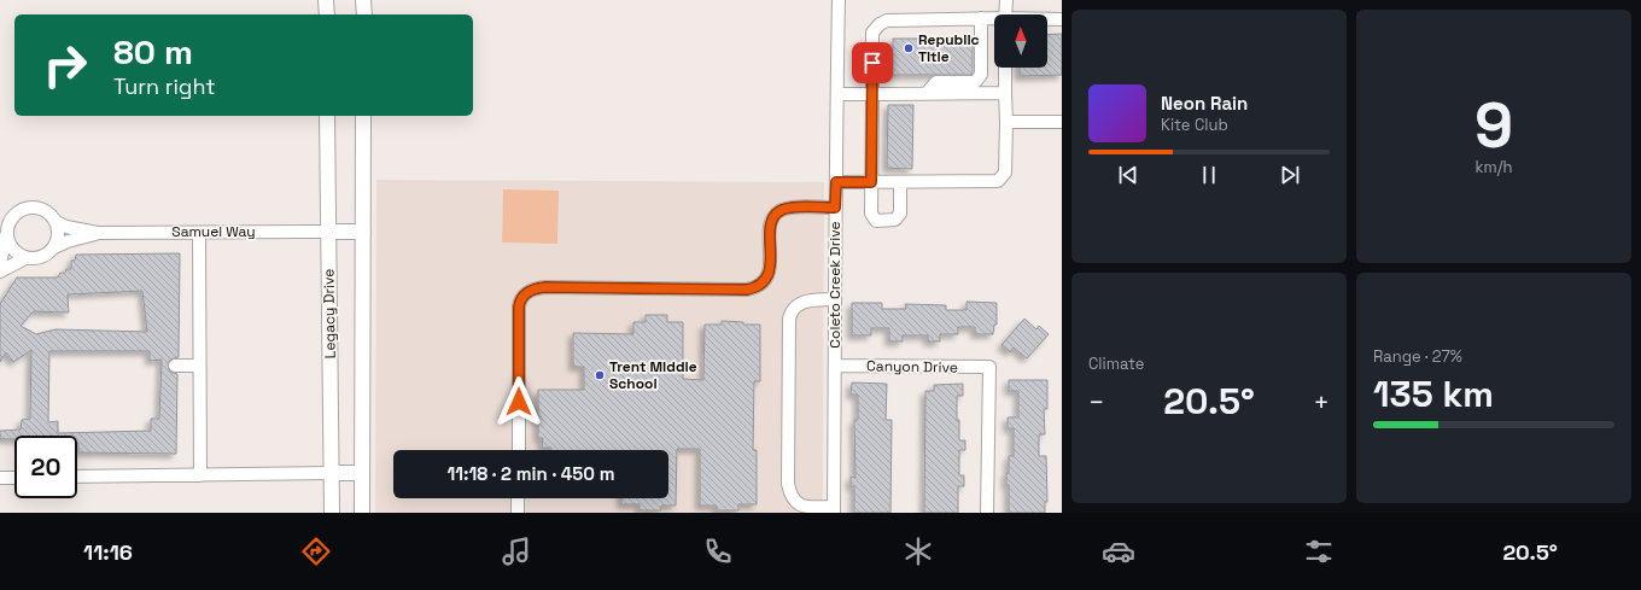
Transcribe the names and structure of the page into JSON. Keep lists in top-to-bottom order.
{
  "streets": {
    "main road": ["Legacy Drive"],
    "street": ["Samuel Way", "Coleto Creek Drive", "Canyon Drive"]
  },
  "crossings": [
    ["Samuel Way", "Legacy Drive"],
    ["Coleto Creek Drive", "Canyon Drive"]
  ],
  "places": ["Republic Title", "Trent Middle School"],
  "north": "top",
  "page": {
    "tile": [
      ["9", "km/h"],
      "Climate",
      ["Range · 27%", "135 km"]
    ],
    "turn": ["80 m", "Turn right"],
    "song": ["Neon Rain", "Kite Club"],
    "heat": ["−", "20.5°", "+"],
    "limit": "20",
    "trip": "11:18 · 2 min · 450 m",
    "tabs": ["11:16", "20.5°"]
  }
}
